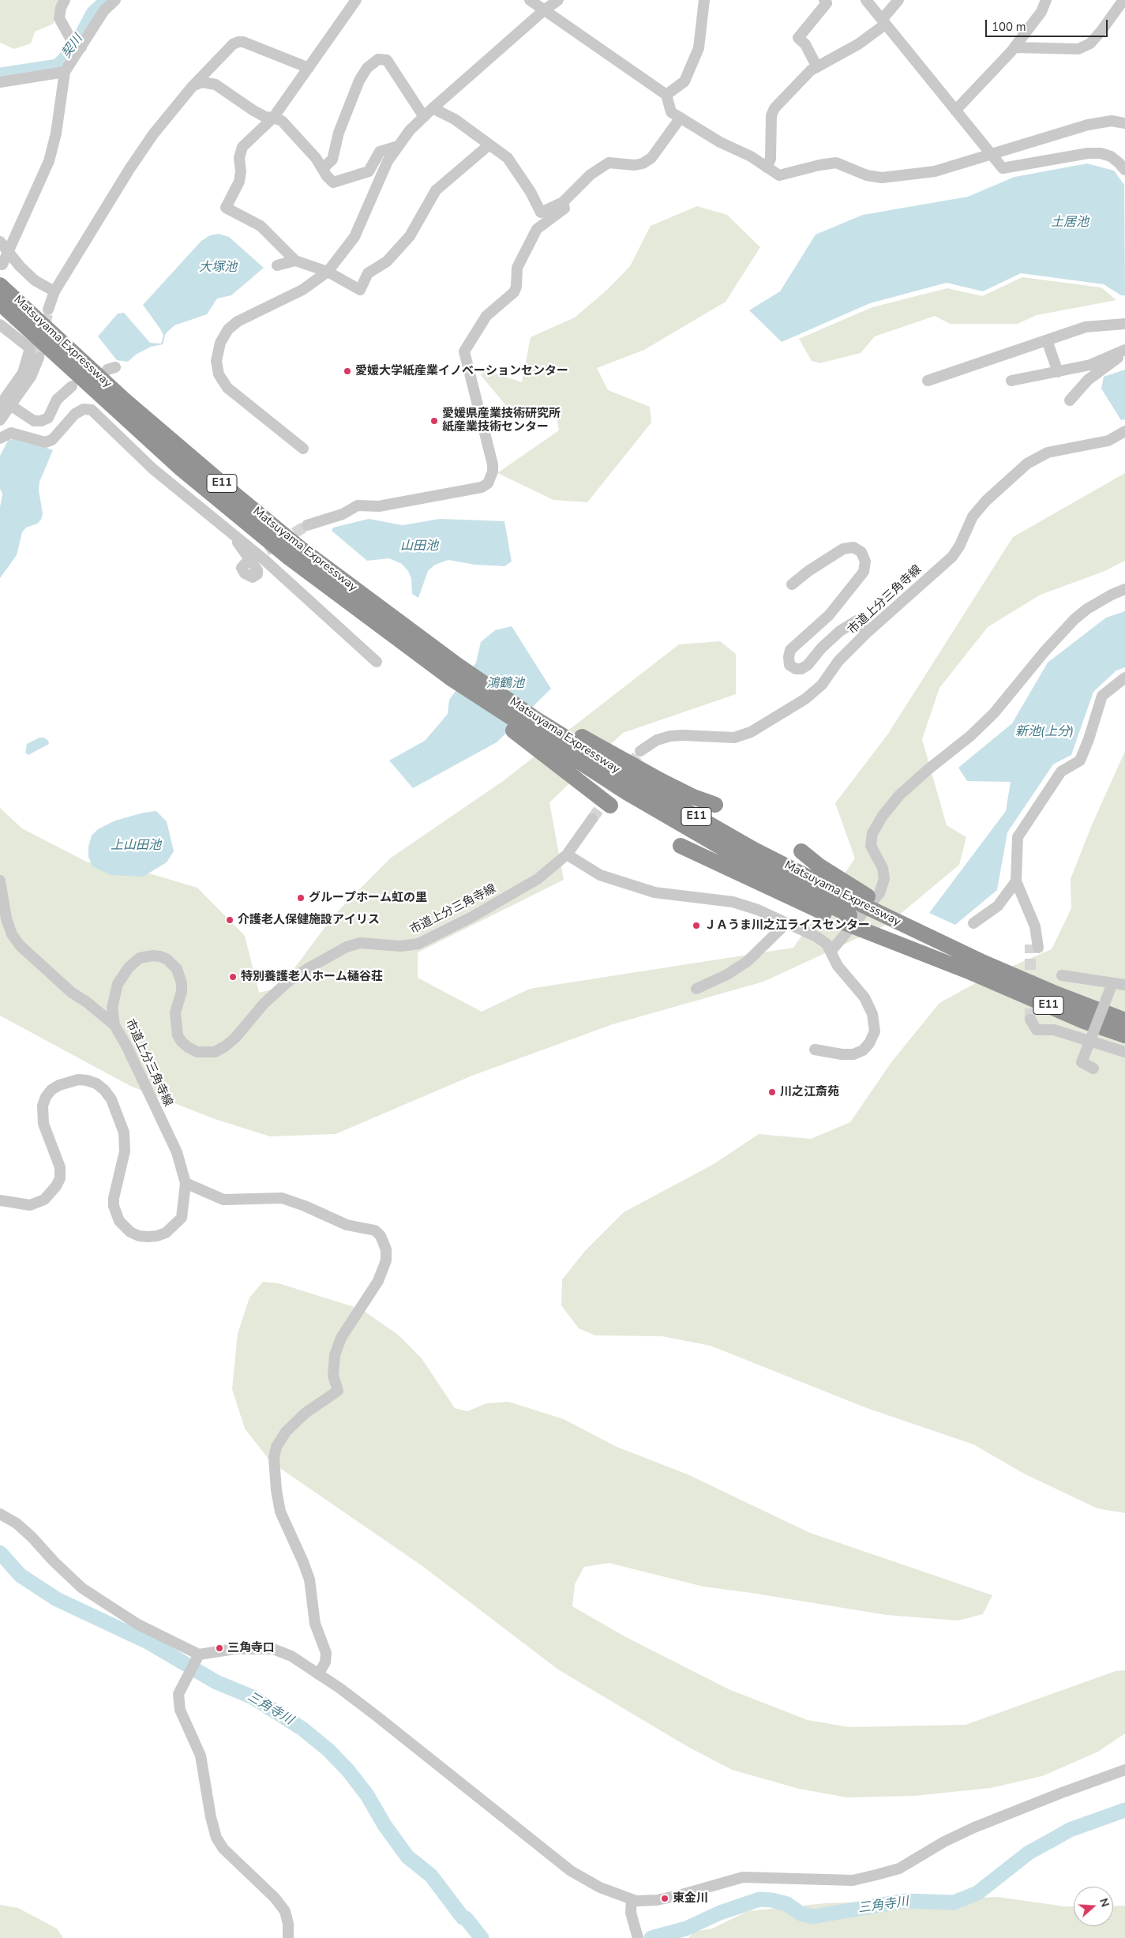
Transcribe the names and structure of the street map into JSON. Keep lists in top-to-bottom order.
{
  "streets": {
    "highway": ["Matsuyama Expressway", "E11"],
    "street": ["市道上分三角寺線"]
  },
  "water": [
    "契川",
    "土居池",
    "大塚池",
    "山田池",
    "鴻鶴池",
    "新池(上分)",
    "上山田池",
    "三角寺川"
  ],
  "places": [
    "愛媛大学紙産業イノベーションセンター",
    "愛媛県産業技術研究所 紙産業技術センター",
    "グループホーム虹の里",
    "介護老人保健施設アイリス",
    "ＪＡうま川之江ライスセンター",
    "特別養護老人ホーム樋谷荘",
    "川之江斎苑",
    "三角寺口",
    "東金川"
  ],
  "scale_bar": "100 m",
  "north": "right"
}
